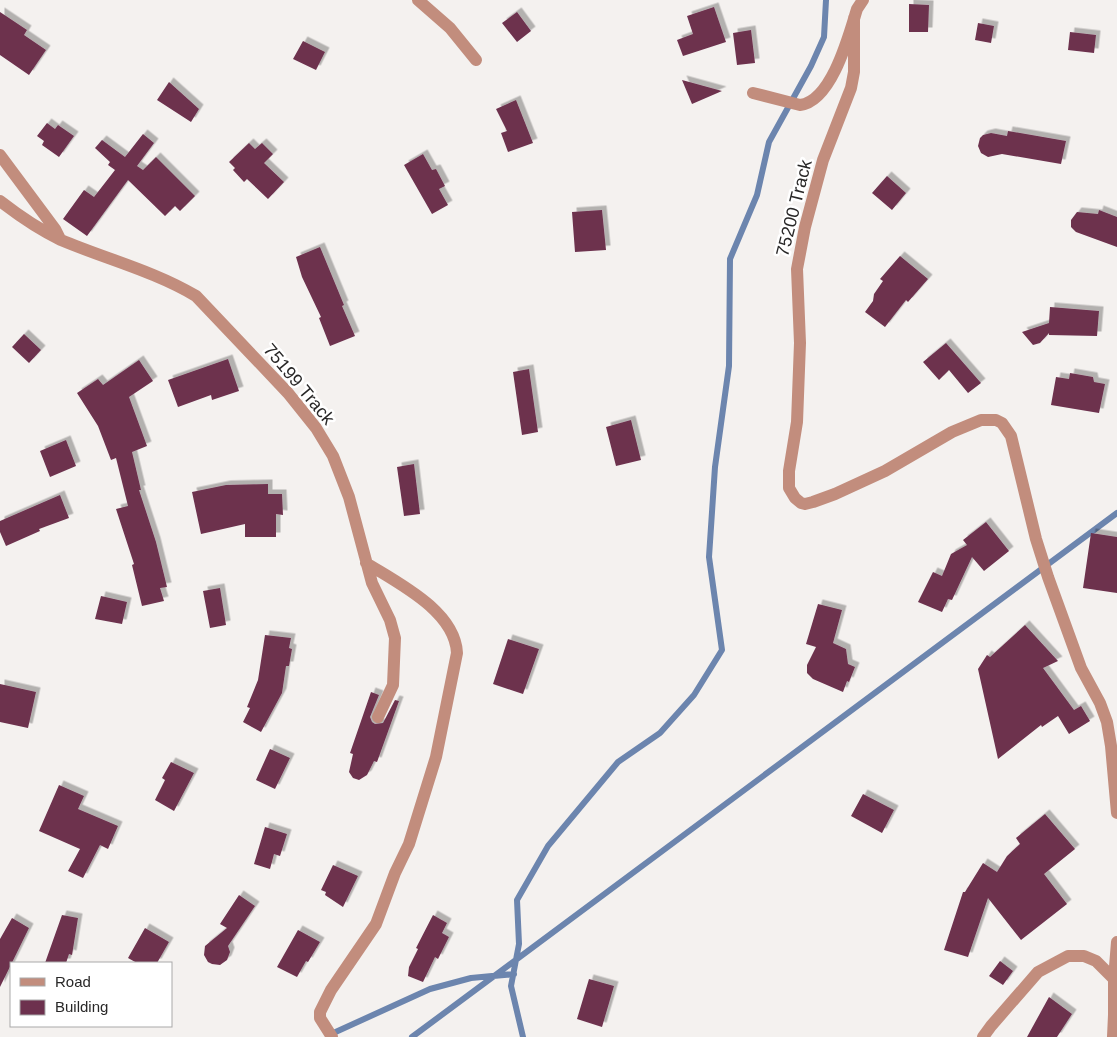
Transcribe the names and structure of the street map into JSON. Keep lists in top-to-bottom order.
{
  "streets": {
    "street": ["75200 Track", "75199 Track"]
  },
  "legend": ["Road", "Building"]
}
